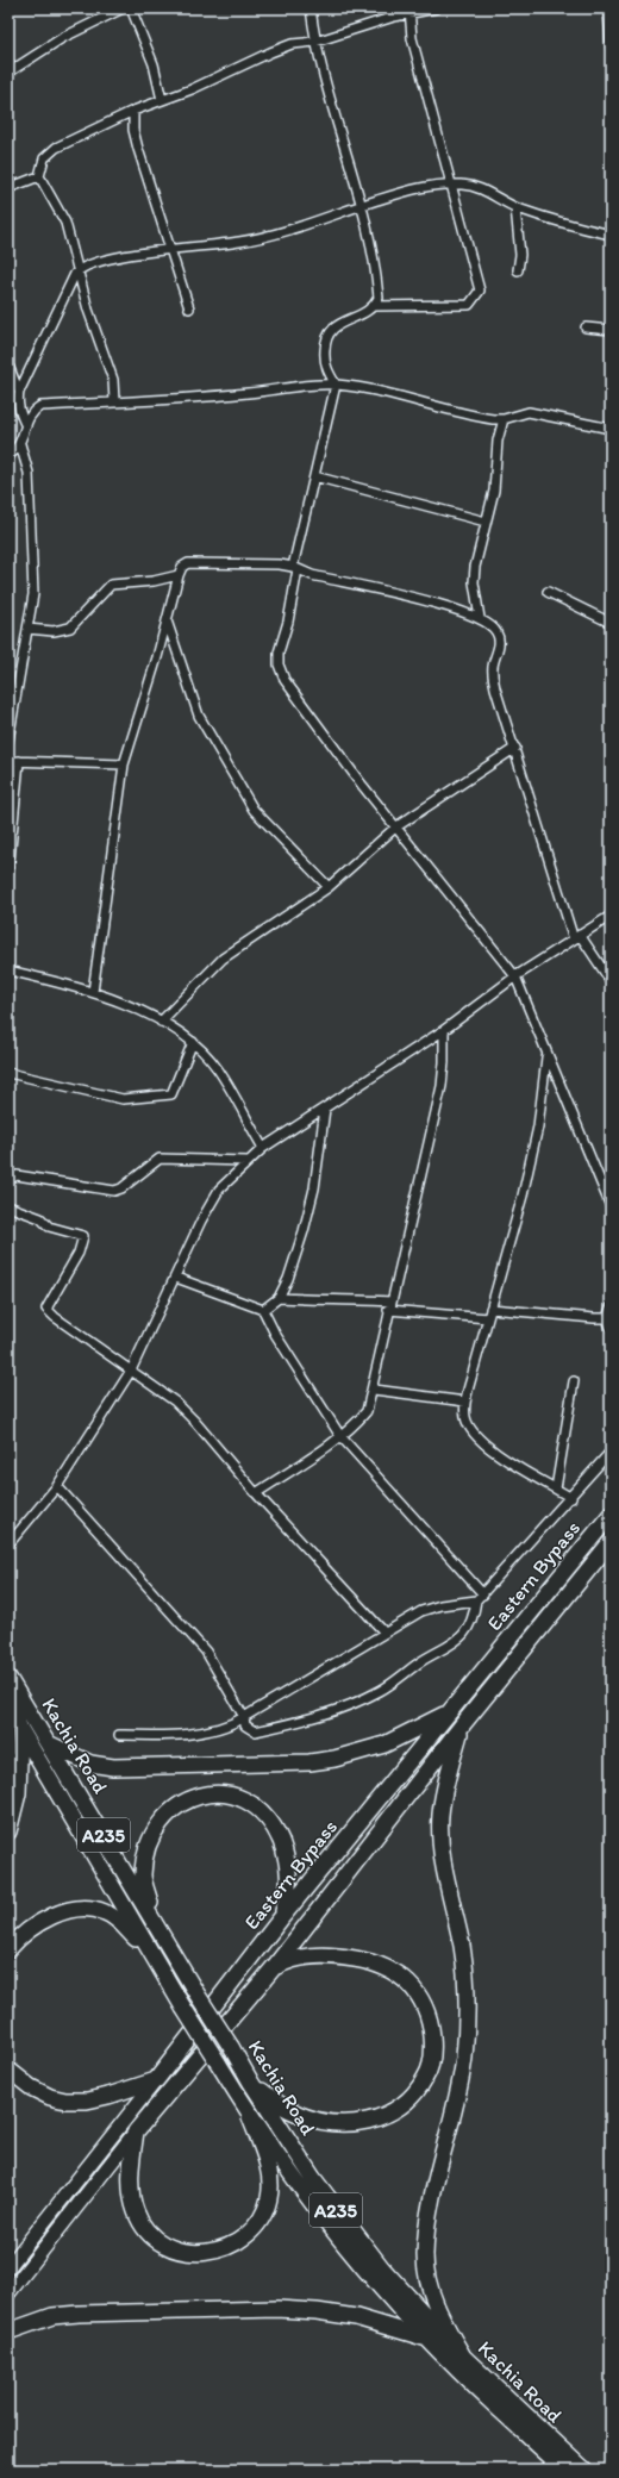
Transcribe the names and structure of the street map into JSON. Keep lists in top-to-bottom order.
{
  "streets": {
    "highway": ["Eastern Bypass", "Kachia Road", "A235"]
  },
  "crossings": [
    ["Kachia Road", "A235"]
  ]
}
